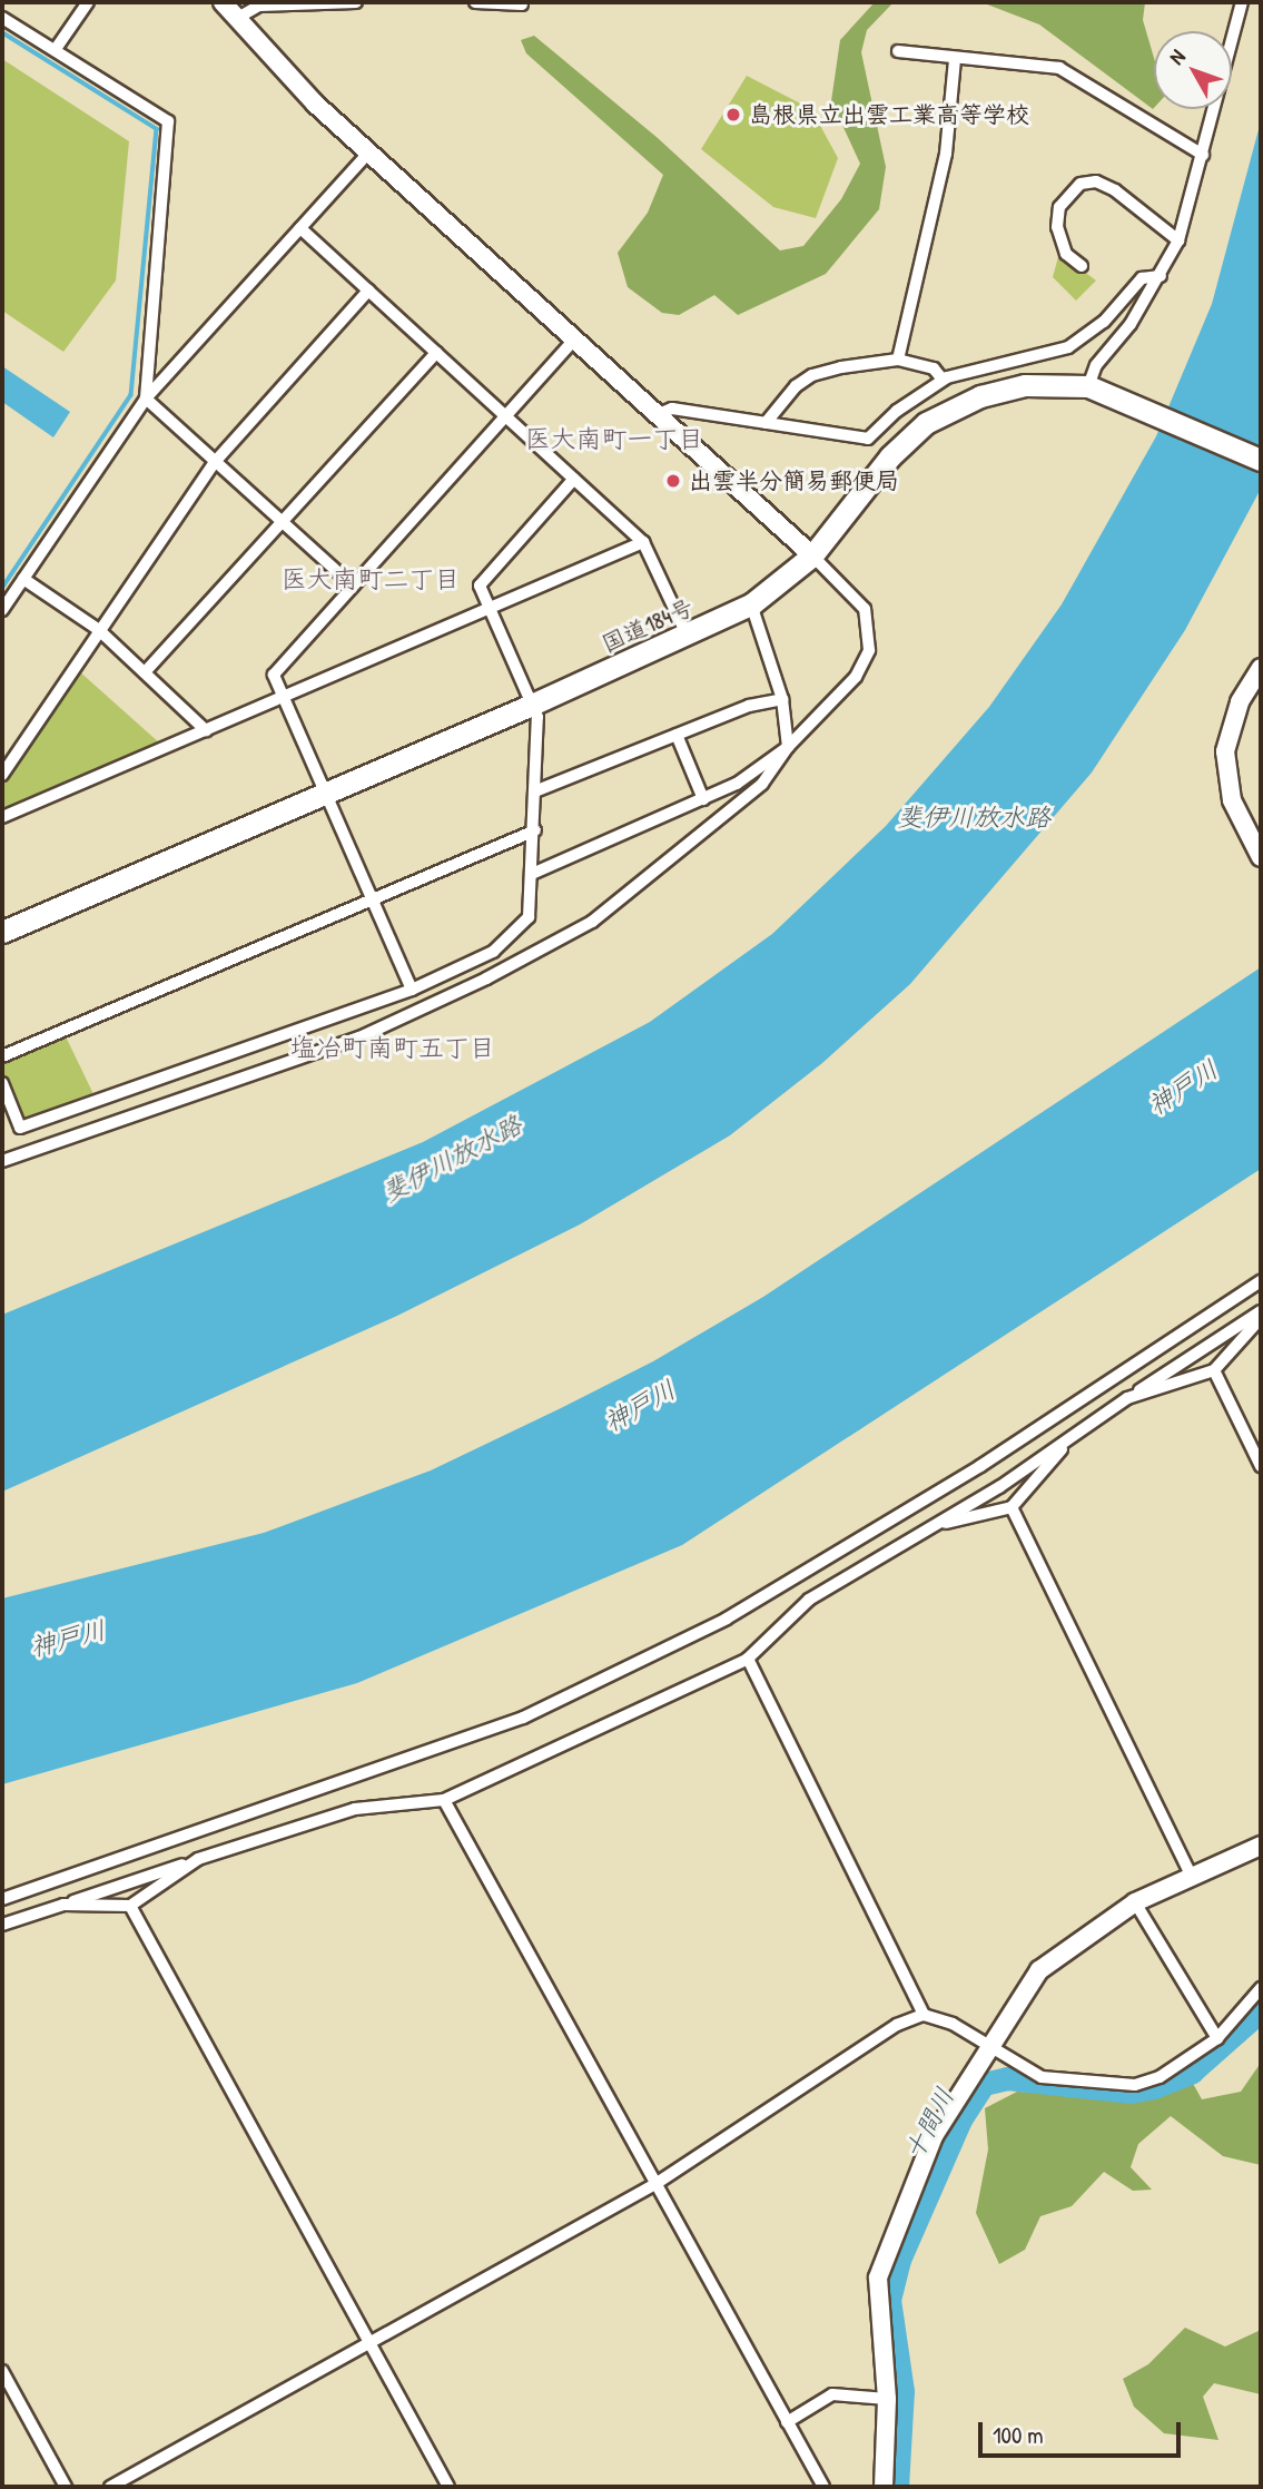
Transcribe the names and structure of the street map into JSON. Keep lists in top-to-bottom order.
{
  "streets": {
    "highway": ["国道184号"]
  },
  "districts": ["医大南町一丁目", "医大南町二丁目", "塩冶町南町五丁目"],
  "water": ["斐伊川放水路", "神戸川", "十間川"],
  "places": ["島根県立出雲工業高等学校", "出雲半分簡易郵便局"],
  "scale_bar": "100 m",
  "north": "top left"
}
